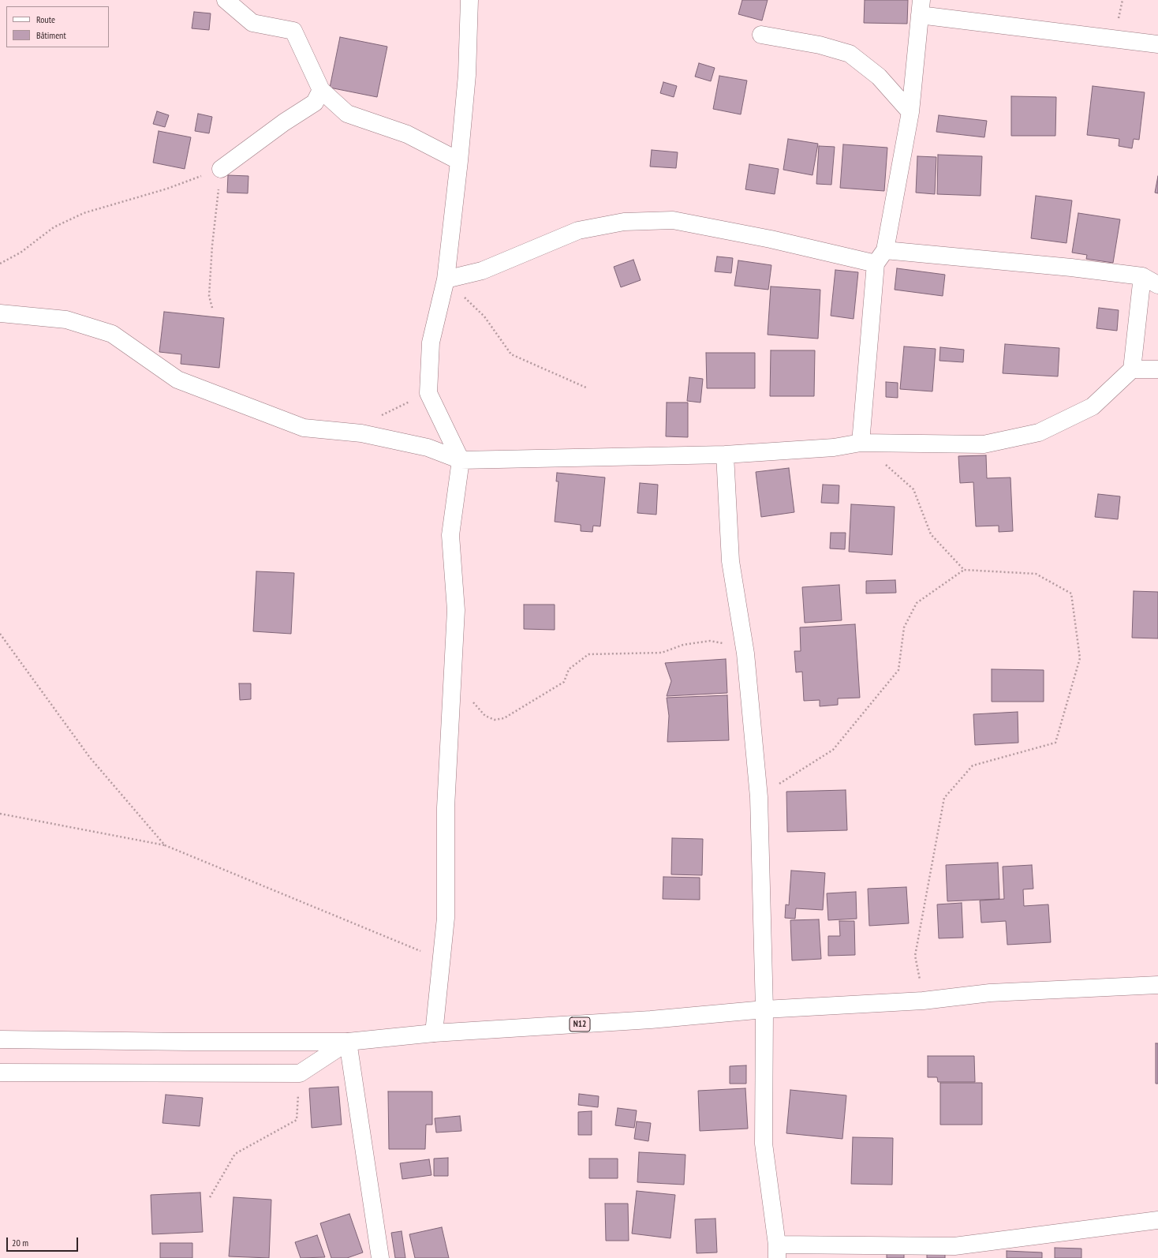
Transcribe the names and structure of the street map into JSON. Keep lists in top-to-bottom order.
{
  "streets": {
    "street": ["N12"]
  },
  "legend": ["Route", "Bâtiment"],
  "scale_bar": "20 m"
}
